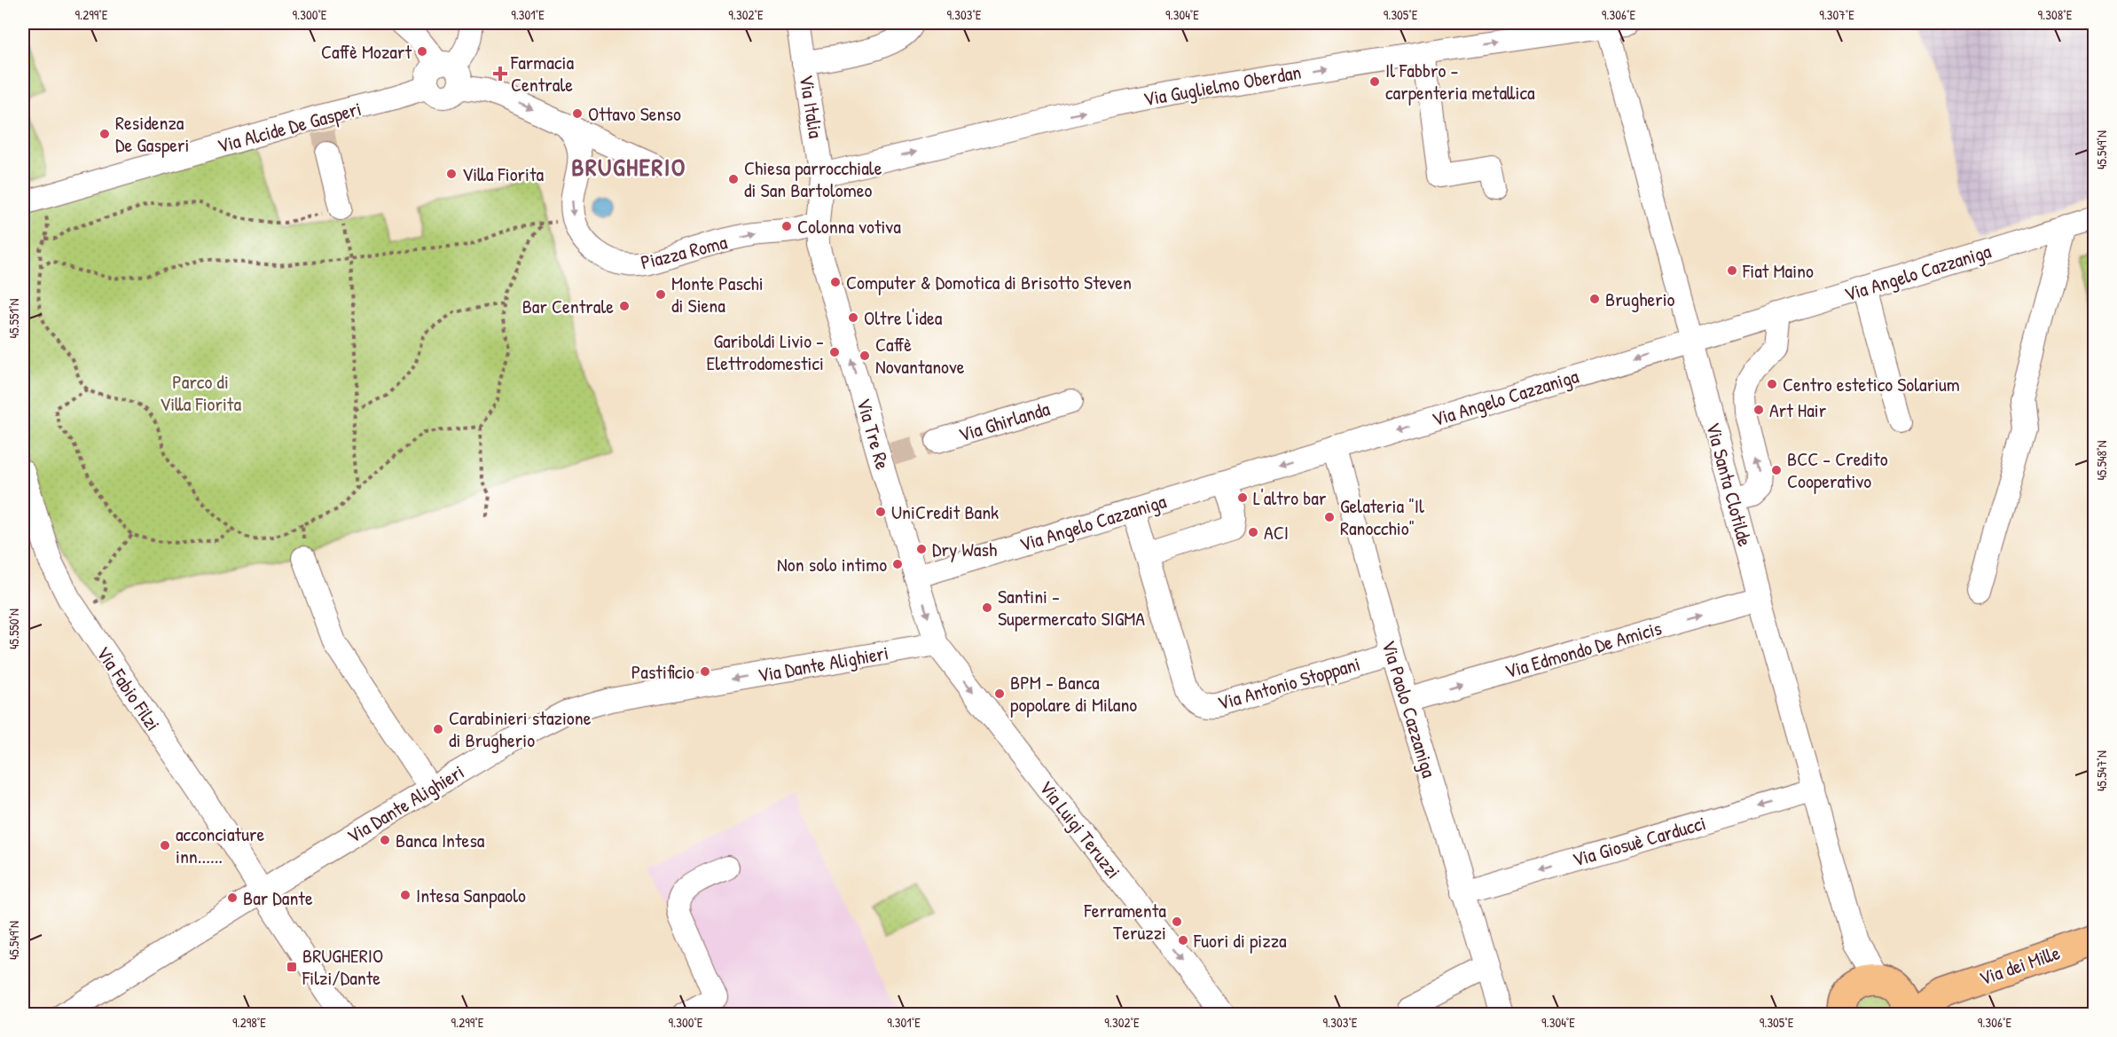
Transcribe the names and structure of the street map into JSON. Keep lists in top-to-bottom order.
{
  "streets": {
    "main road": ["Via dei Mille"],
    "street": [
      "Via Guglielmo Oberdan",
      "Via Italia",
      "Via Alcide De Gasperi",
      "Piazza Roma",
      "Via Angelo Cazzaniga",
      "Via Ghirlanda",
      "Via Tre Re",
      "Via Santa Clotilde",
      "Via Edmondo De Amicis",
      "Via Dante Alighieri",
      "Via Antonio Stoppani",
      "Via Fabio Filzi",
      "Via Paolo Cazzaniga",
      "Via Luigi Teruzzi",
      "Via Giosuè Carducci"
    ]
  },
  "crossings": [
    ["Via Guglielmo Oberdan", "Via Italia"],
    ["Via Guglielmo Oberdan", "Via Santa Clotilde"],
    ["Via Italia", "Piazza Roma"],
    ["Via Italia", "Via Tre Re"],
    ["Piazza Roma", "Via Tre Re"],
    ["Via Angelo Cazzaniga", "Via Tre Re"],
    ["Via Angelo Cazzaniga", "Via Santa Clotilde"],
    ["Via Angelo Cazzaniga", "Via Antonio Stoppani"],
    ["Via Angelo Cazzaniga", "Via Paolo Cazzaniga"],
    ["Via Tre Re", "Via Dante Alighieri"],
    ["Via Tre Re", "Via Luigi Teruzzi"],
    ["Via Santa Clotilde", "Via Edmondo De Amicis"],
    ["Via Santa Clotilde", "Via Giosuè Carducci"],
    ["Via Santa Clotilde", "Via dei Mille"],
    ["Via Edmondo De Amicis", "Via Paolo Cazzaniga"],
    ["Via Dante Alighieri", "Via Fabio Filzi"],
    ["Via Dante Alighieri", "Via Luigi Teruzzi"],
    ["Via Antonio Stoppani", "Via Paolo Cazzaniga"],
    ["Via Paolo Cazzaniga", "Via Giosuè Carducci"]
  ],
  "one_way": [
    "Via Guglielmo Oberdan",
    "Via Angelo Cazzaniga",
    "Via Edmondo De Amicis",
    "Via Dante Alighieri",
    "Via Luigi Teruzzi",
    "Via Giosuè Carducci"
  ],
  "districts": ["BRUGHERIO"],
  "parks": ["Parco di Villa Fiorita"],
  "places": {
    "other": [
      "Caffè Mozart",
      "Il Fabbro - carpenteria metallica",
      "Ottavo Senso",
      "Residenza De Gasperi",
      "Villa Fiorita",
      "Chiesa parrocchiale di San Bartolomeo",
      "Colonna votiva",
      "Fiat Maino",
      "Computer & Domotica di Brisotto Steven",
      "Monte Paschi di Siena",
      "Brugherio",
      "Bar Centrale",
      "Oltre l'idea",
      "Gariboldi Livio - Elettrodomestici",
      "Caffè Novantanove",
      "Centro estetico Solarium",
      "Art Hair",
      "BCC - Credito Cooperativo",
      "L'altro bar",
      "UniCredit Bank",
      "Gelateria \"Il Ranocchio\"",
      "ACI",
      "Dry Wash",
      "Non solo intimo",
      "Santini - Supermercato SIGMA",
      "Pastificio",
      "BPM - Banca popolare di Milano",
      "Carabinieri stazione di Brugherio",
      "Banca Intesa",
      "acconciature inn......",
      "Intesa Sanpaolo",
      "Bar Dante",
      "Ferramenta Teruzzi",
      "Fuori di pizza"
    ],
    "health": ["Farmacia Centrale"],
    "transit": ["BRUGHERIO Filzi/Dante"]
  },
  "coordinates": [
    "9.299°E",
    "9.300°E",
    "9.301°E",
    "9.302°E",
    "9.303°E",
    "9.304°E",
    "9.305°E",
    "9.306°E",
    "9.307°E",
    "9.308°E",
    "45.549°N",
    "45.551°N",
    "45.548°N",
    "45.550°N",
    "45.547°N",
    "9.298°E"
  ]
}
